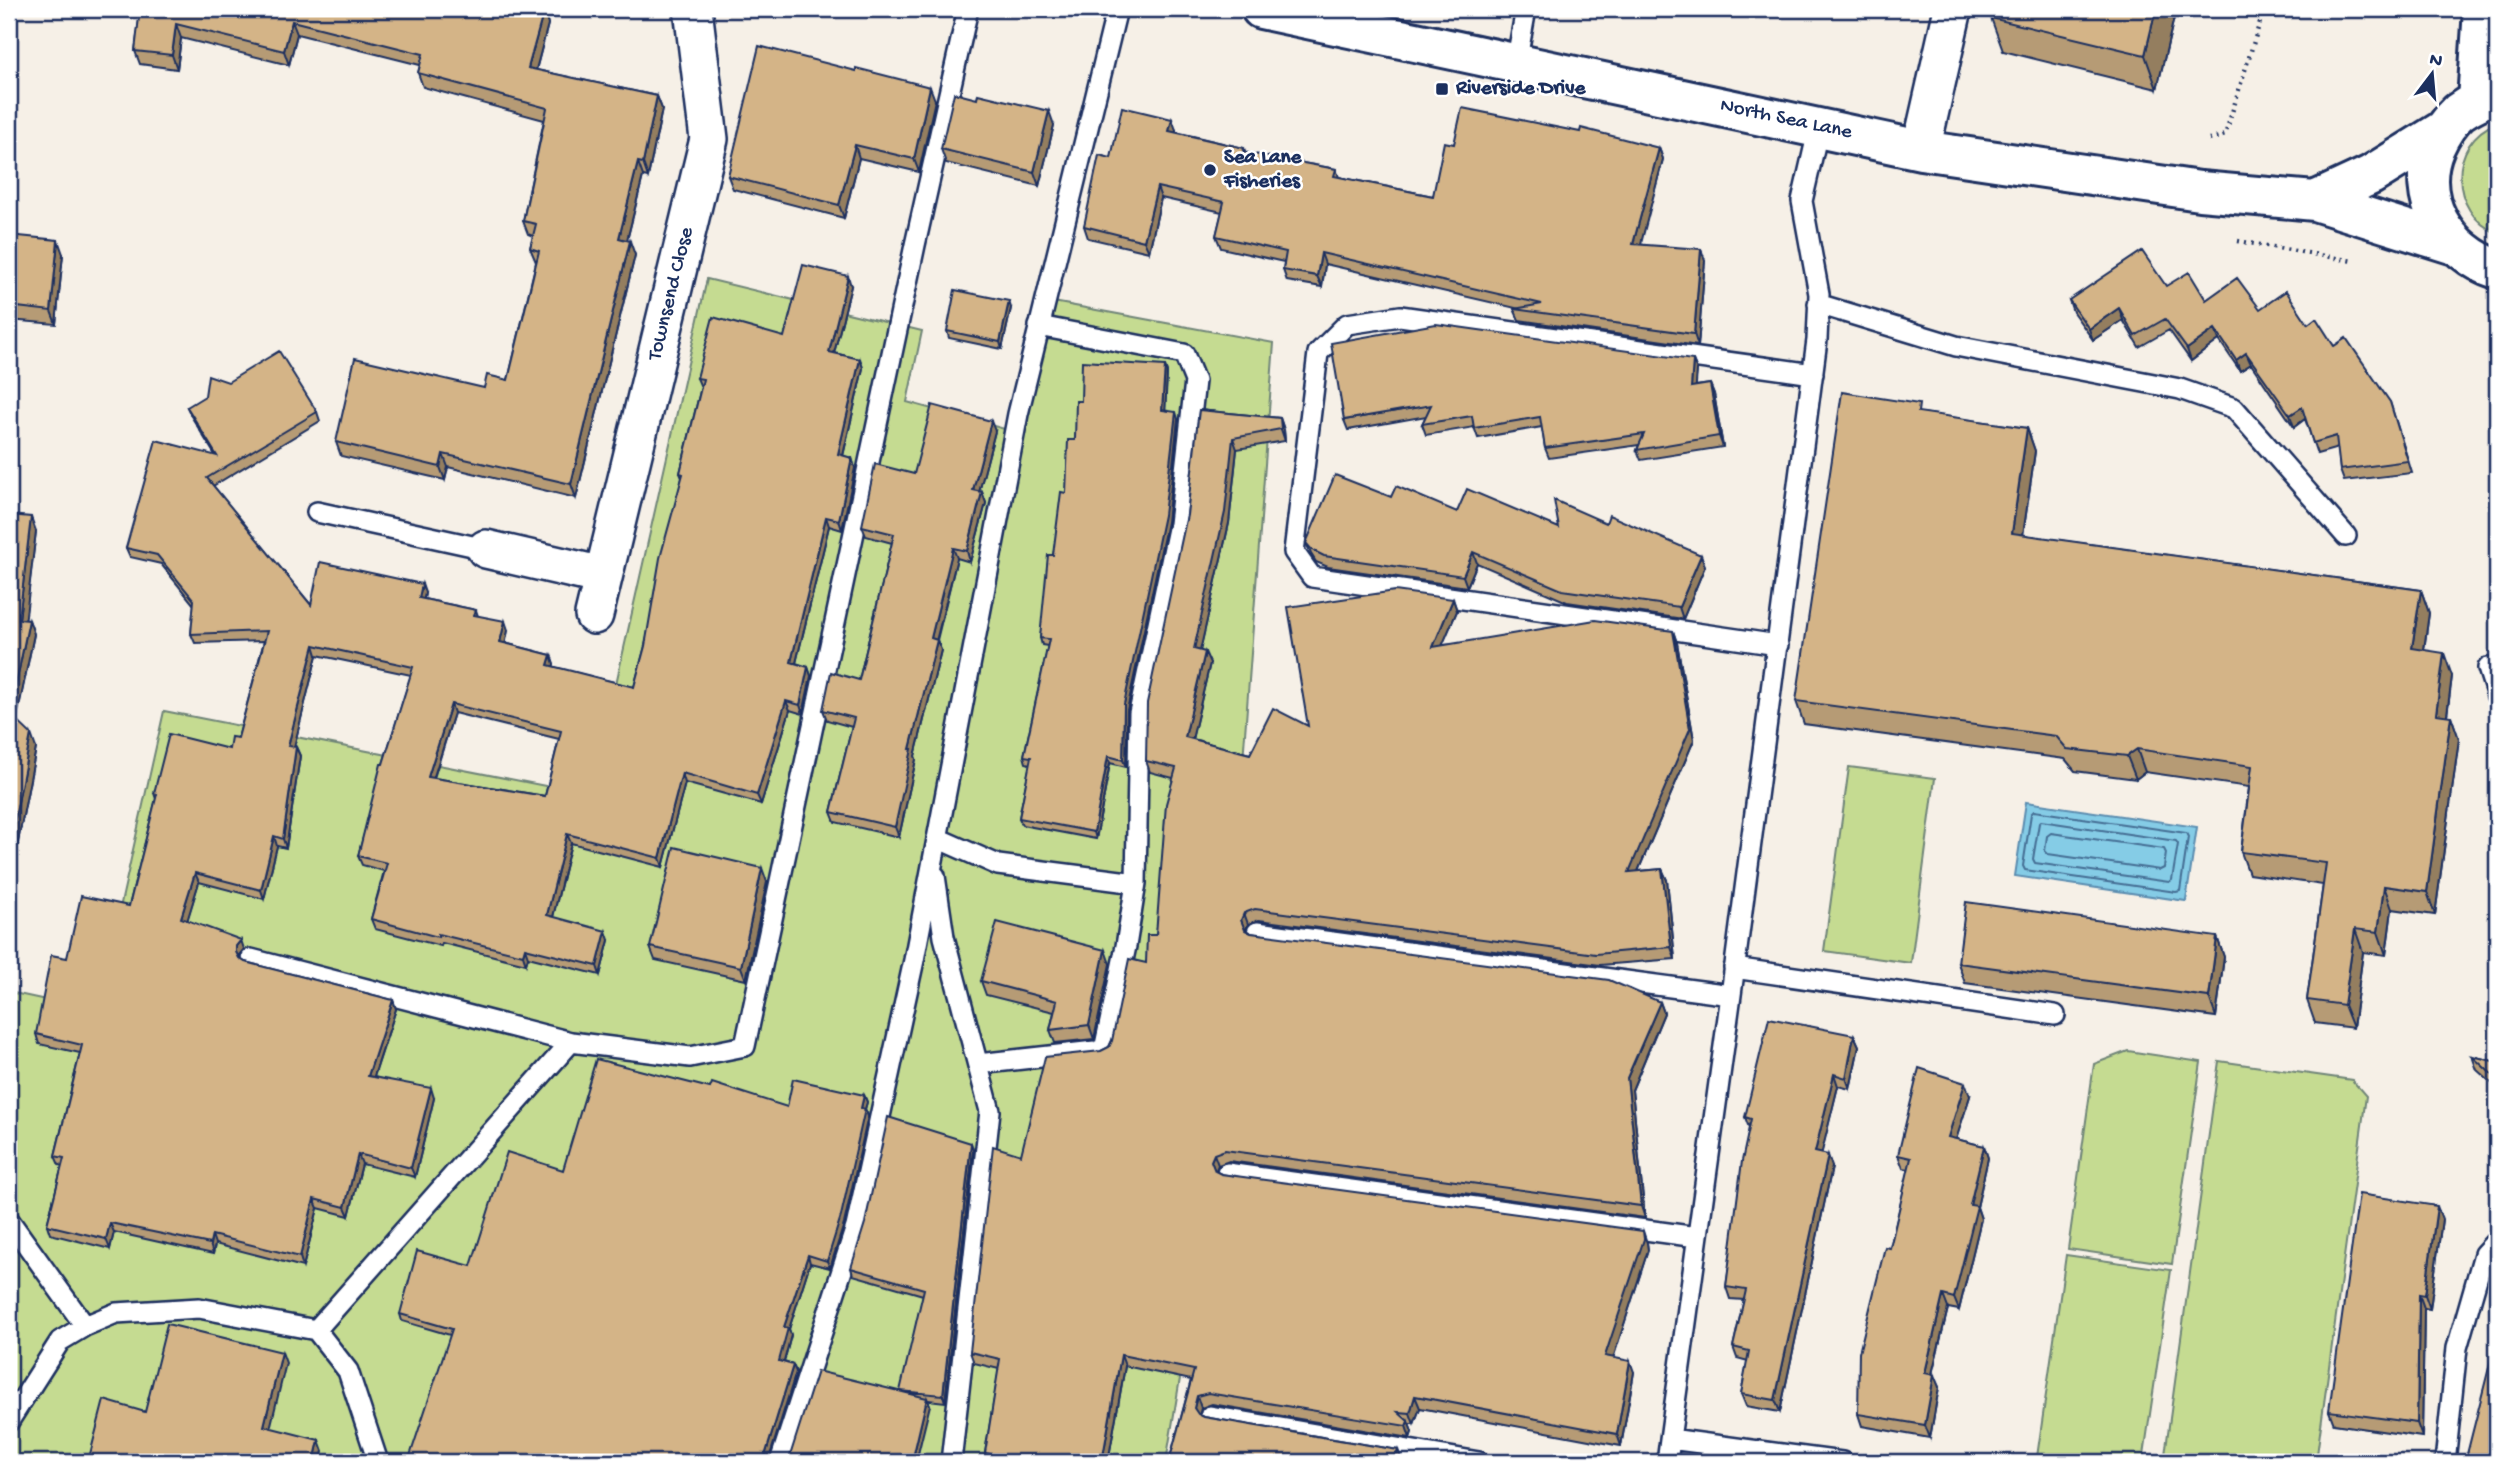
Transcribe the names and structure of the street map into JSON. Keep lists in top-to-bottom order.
{
  "streets": {
    "street": ["North Sea Lane", "Townsend Close"]
  },
  "places": {
    "transit": ["Riverside Drive"],
    "other": ["Sea Lane Fisheries"]
  },
  "north": "top"
}
